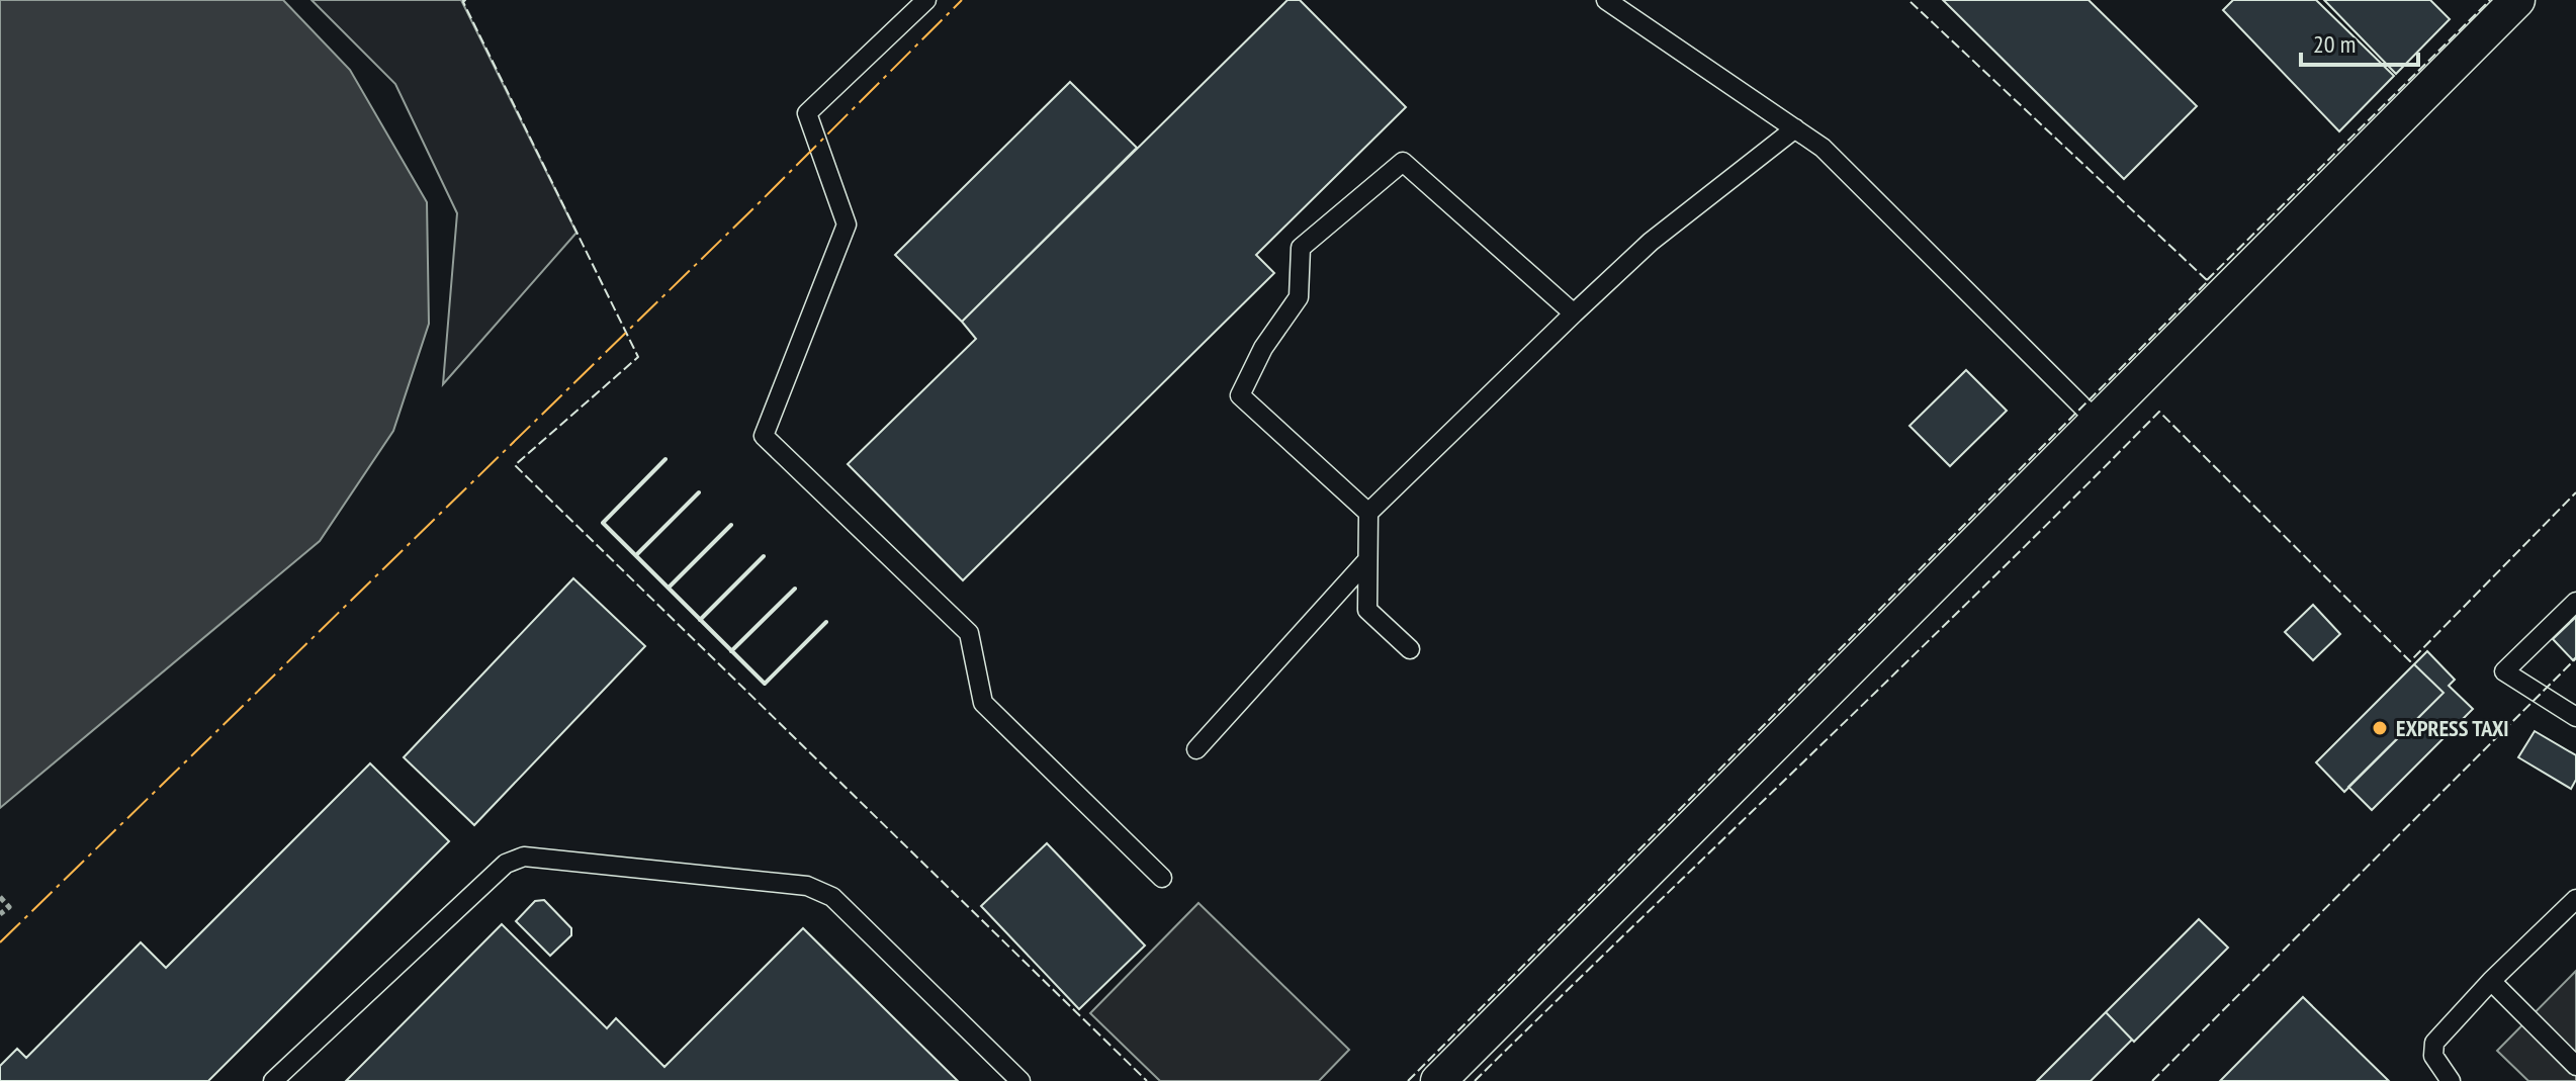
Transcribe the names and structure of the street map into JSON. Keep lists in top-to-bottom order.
{
  "places": ["EXPRESS TAXI"],
  "scale_bar": "20 m"
}
